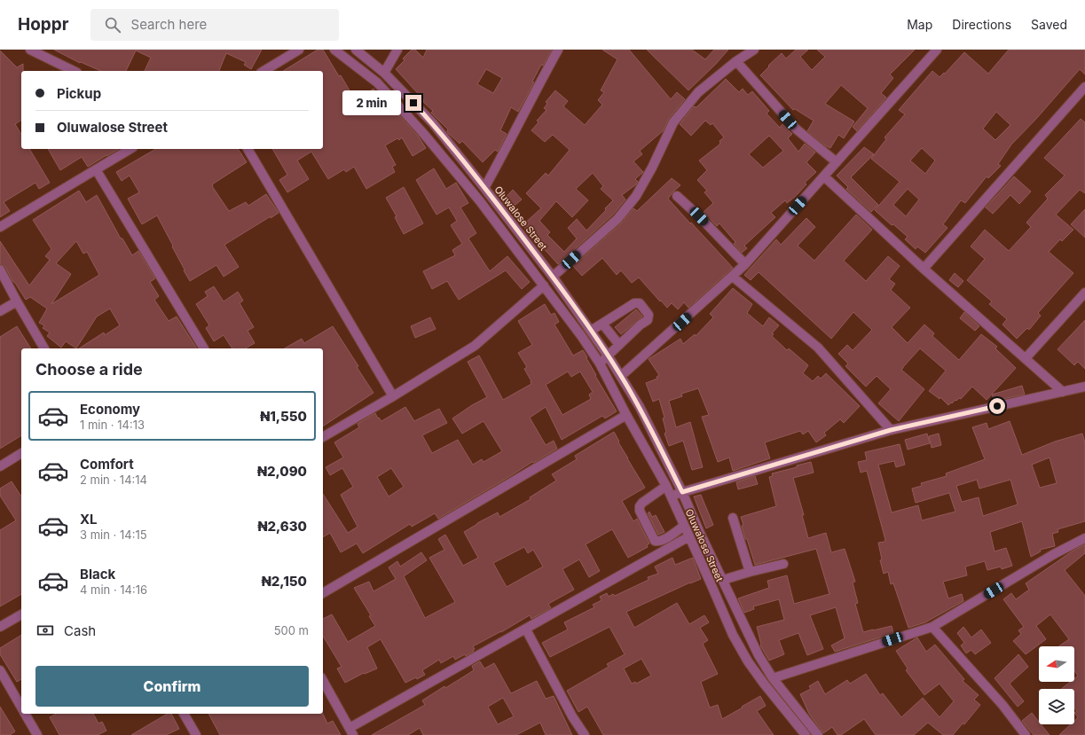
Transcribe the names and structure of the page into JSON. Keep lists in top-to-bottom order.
{
  "streets": {
    "street": ["Oluwalose Street"]
  },
  "north": "left",
  "page": {
    "header": "Hoppr",
    "search": "Search here",
    "nav": ["Map", "Directions", "Saved"],
    "banner": ["Pickup", "Oluwalose Street"],
    "bubble": "2 min",
    "heading": "Choose a ride",
    "list": [
      {
        "name": "Economy",
        "note": "1 min · 14:13",
        "value": "₦1,550"
      },
      {
        "name": "Comfort",
        "note": "2 min · 14:14",
        "value": "₦2,090"
      },
      {
        "name": "XL",
        "note": "3 min · 14:15",
        "value": "₦2,630"
      },
      {
        "name": "Black",
        "note": "4 min · 14:16",
        "value": "₦2,150"
      }
    ],
    "pay": ["Cash", "500 m"],
    "buttons": "Confirm"
  }
}
